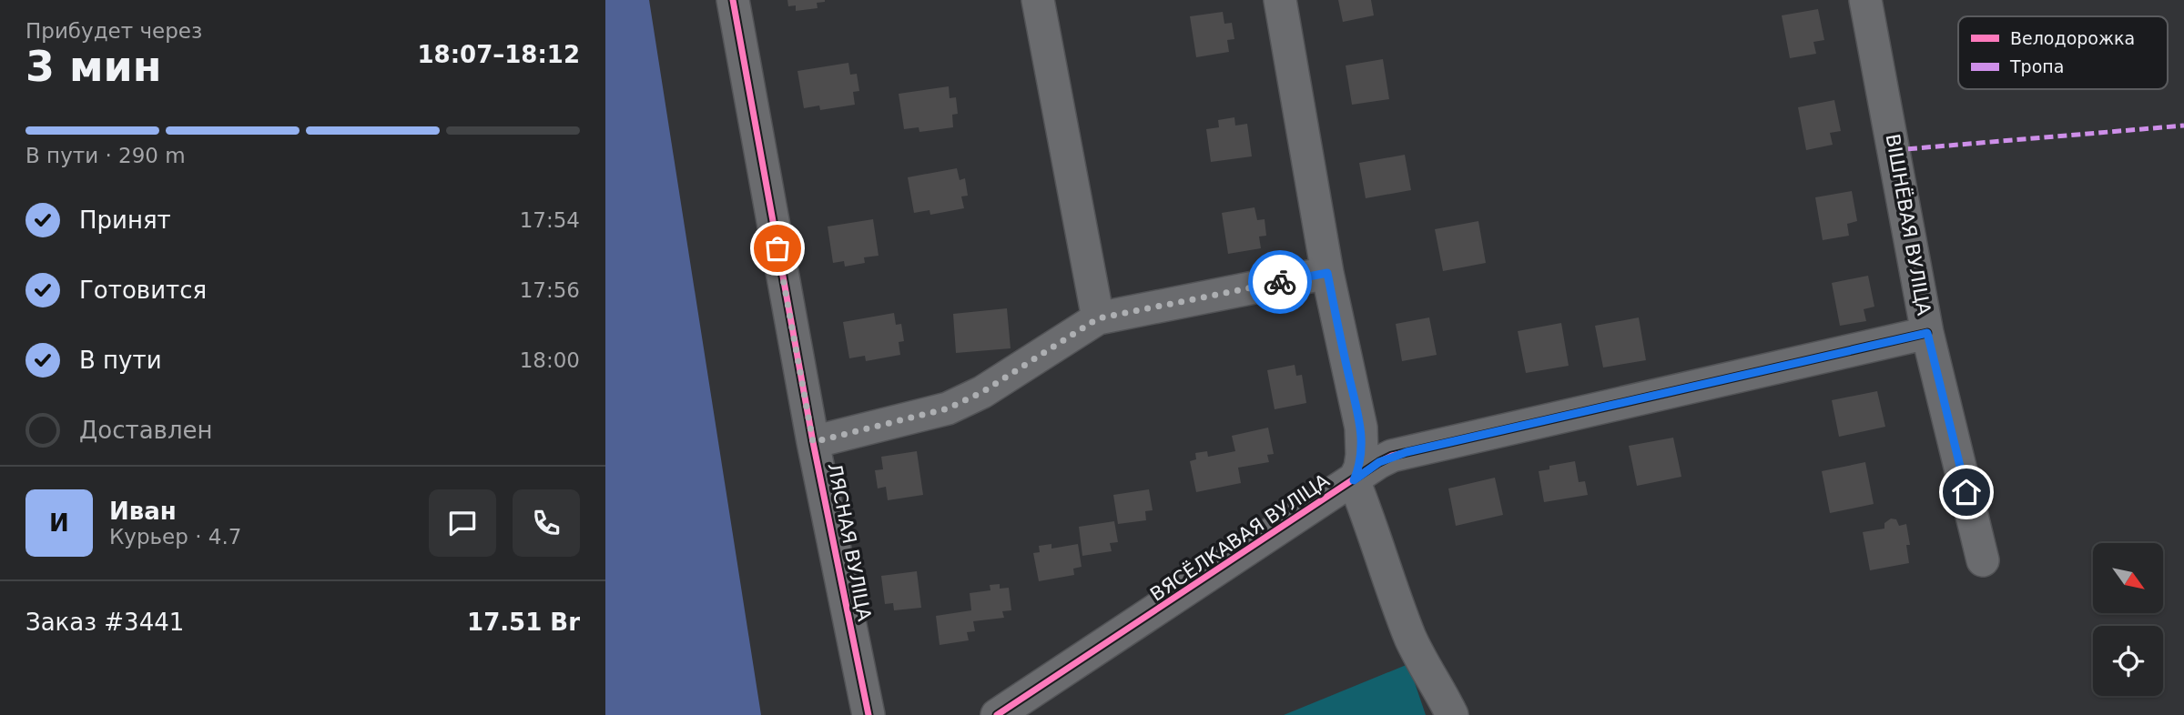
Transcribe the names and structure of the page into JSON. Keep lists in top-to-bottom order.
{
  "streets": {
    "street": ["ВІШНЁВАЯ ВУЛІЦА", "ВЯСЁЛКАВАЯ ВУЛІЦА", "ЛЯСНАЯ ВУЛІЦА"]
  },
  "crossings": [
    ["ВІШНЁВАЯ ВУЛІЦА", "ВЯСЁЛКАВАЯ ВУЛІЦА"]
  ],
  "legend": ["Велодорожка", "Тропа"],
  "north": "bottom right",
  "page": {
    "heading": ["3 мин", "Прибудет через", "18:07–18:12"],
    "panel": [
      "Иван",
      "Курьер · 4.7",
      "Заказ #3441",
      "17.51 Br"
    ],
    "bar": "В пути · 290 m",
    "list": [
      ["Принят", "17:54"],
      ["Готовится", "17:56"],
      ["В пути", "18:00"],
      "Доставлен"
    ],
    "round": "И"
  }
}
